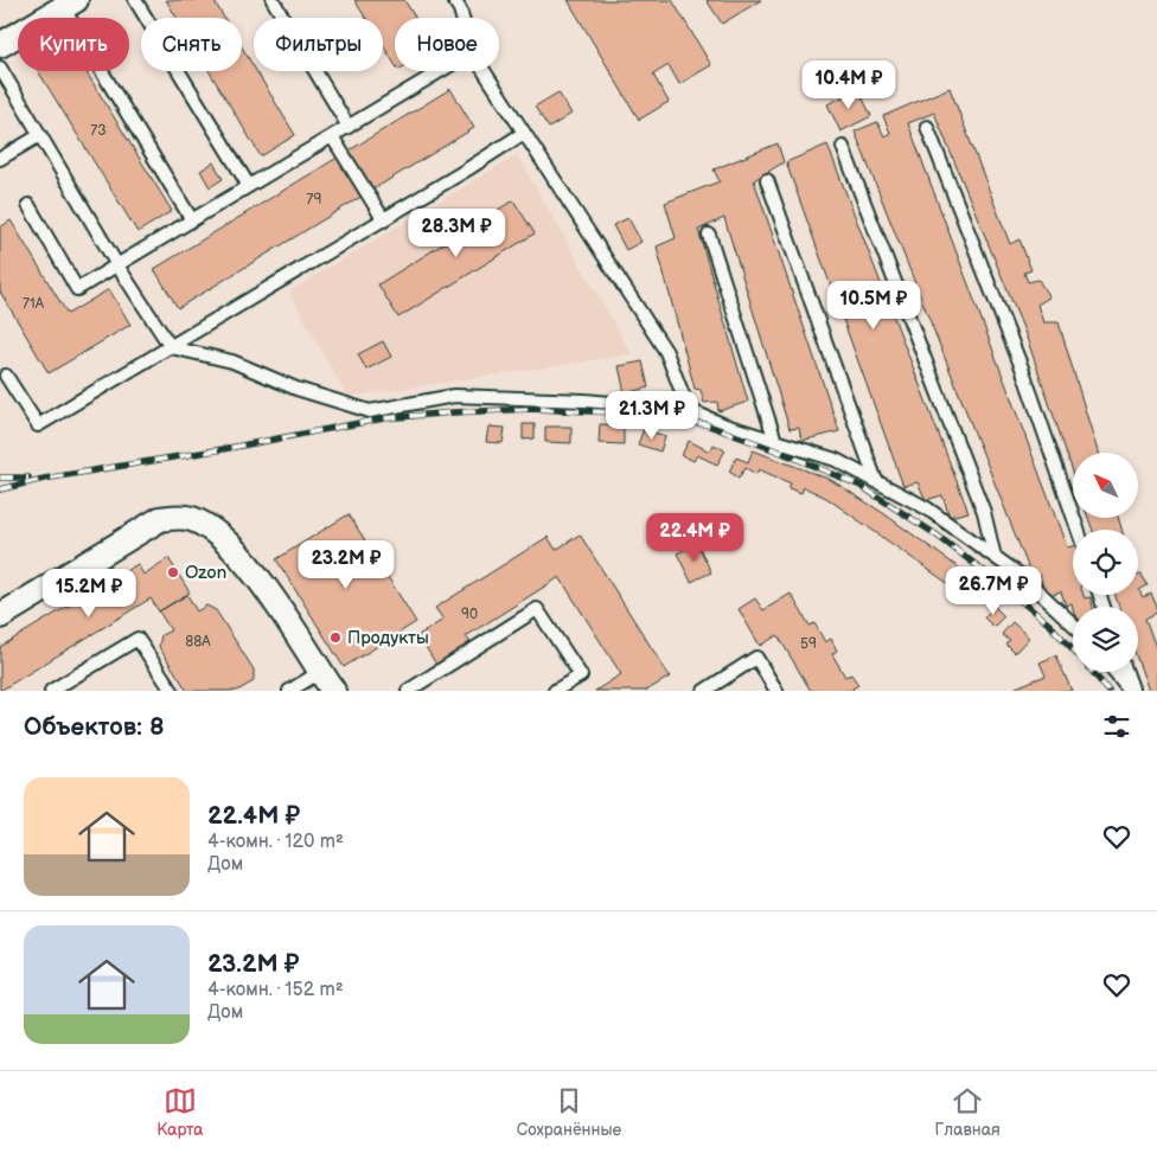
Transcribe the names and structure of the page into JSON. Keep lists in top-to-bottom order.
{
  "places": ["Ozon", "Продукты"],
  "house_numbers": [
    "73",
    "79",
    "71А",
    "90",
    "88А",
    "59"
  ],
  "north": "top left",
  "page": {
    "chip": [
      "Купить",
      "Снять",
      "Фильтры",
      "Новое"
    ],
    "price": [
      "10.4M ₽",
      "28.3M ₽",
      "10.5M ₽",
      "21.3M ₽",
      "22.4M ₽",
      "23.2M ₽",
      "26.7M ₽",
      "15.2M ₽"
    ],
    "heading": "Объектов: 8",
    "list": [
      {
        "name": "22.4M ₽",
        "note": "4-комн. · 120 m² · Дом"
      },
      {
        "name": "23.2M ₽",
        "note": "4-комн. · 152 m² · Дом"
      }
    ],
    "tabs": ["Карта", "Сохранённые", "Главная"]
  }
}
